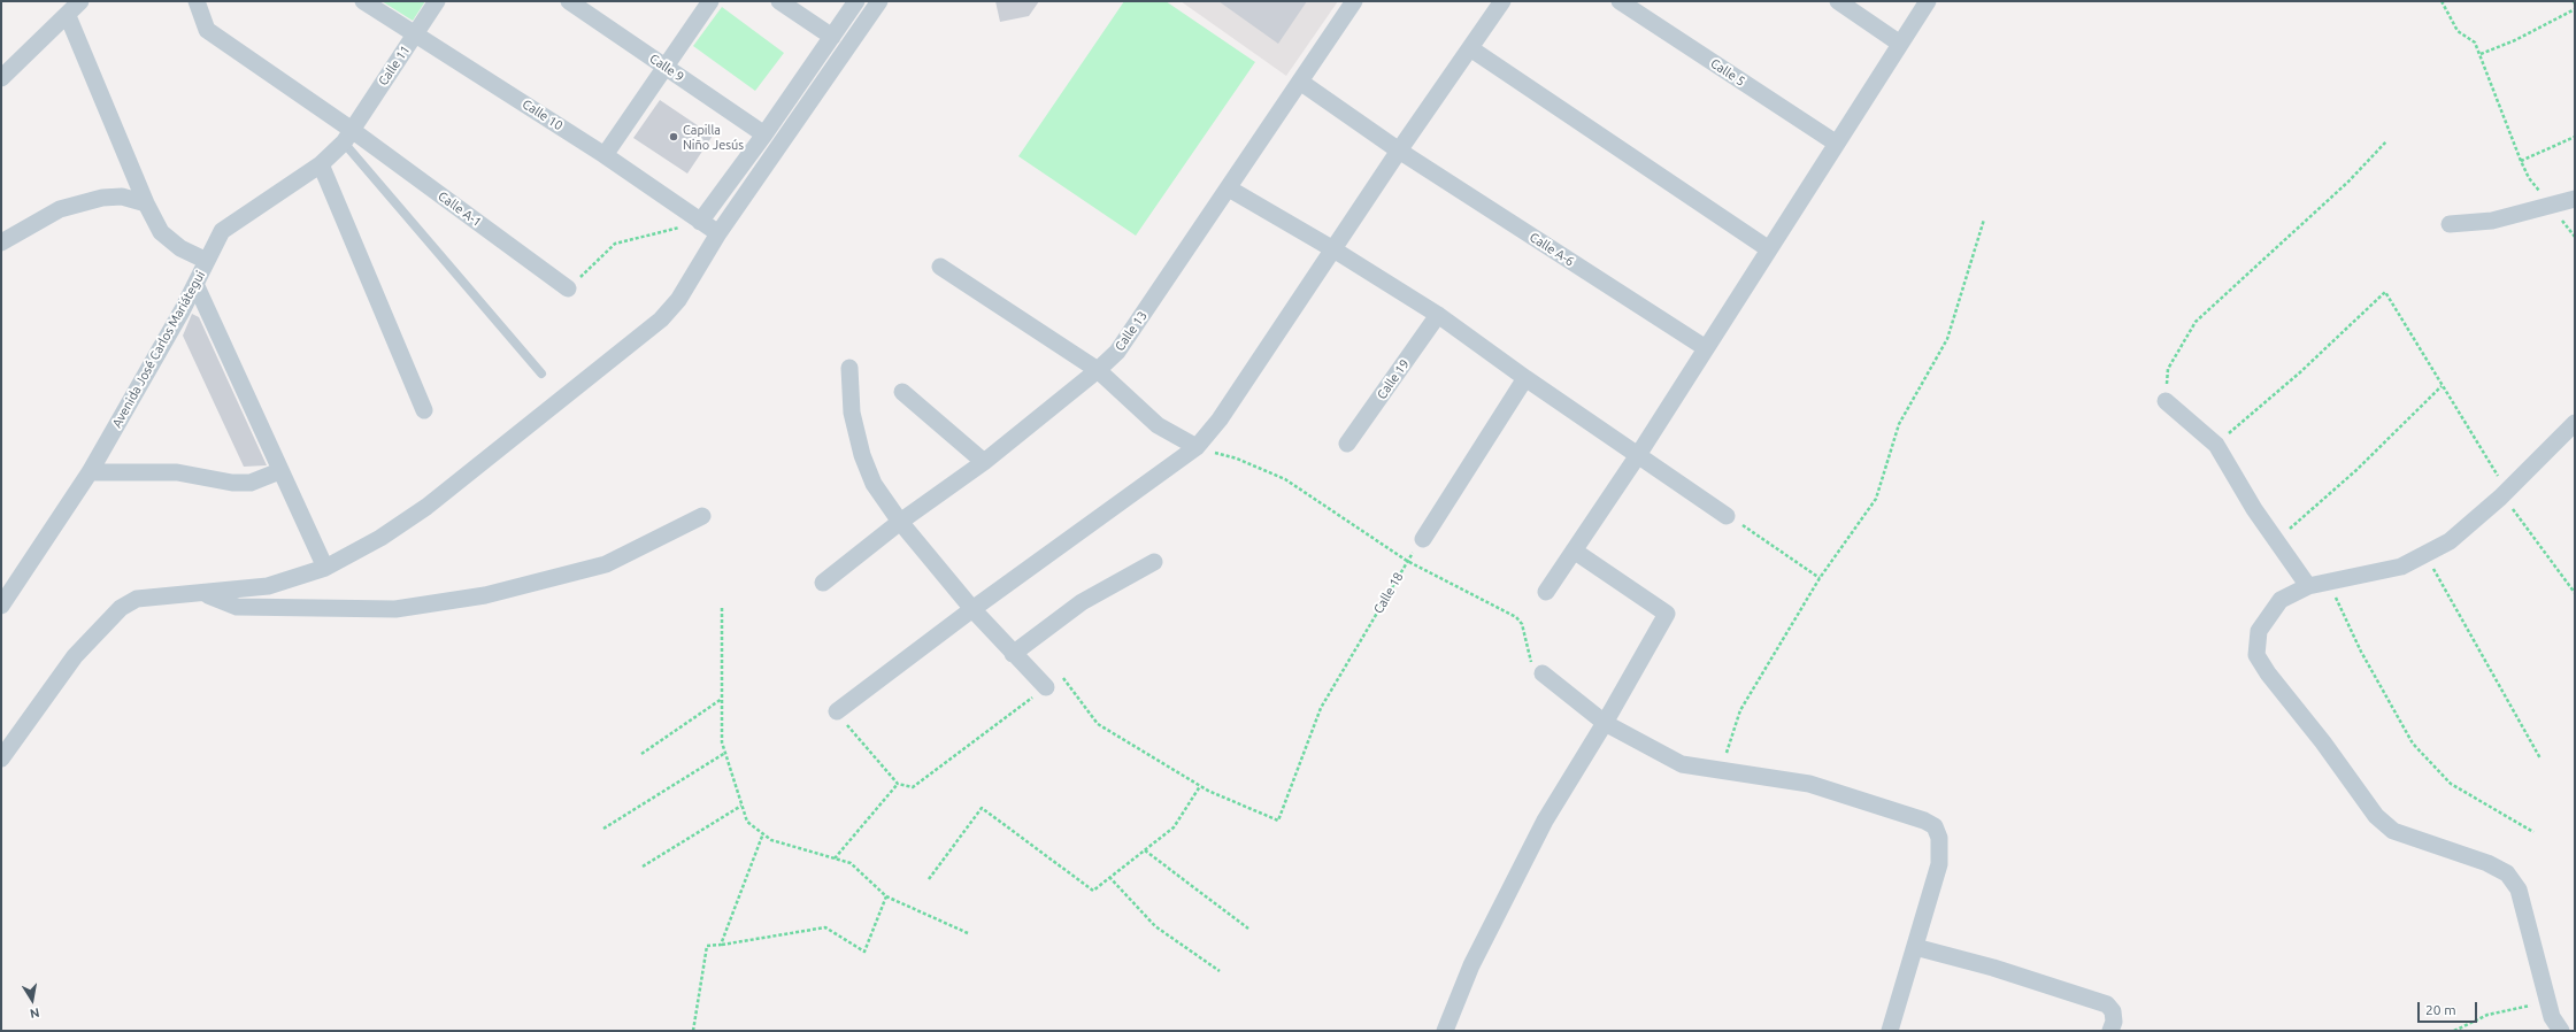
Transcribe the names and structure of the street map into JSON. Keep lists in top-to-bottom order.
{
  "streets": {
    "street": [
      "Calle 11",
      "Calle 9",
      "Calle 5",
      "Calle 10",
      "Calle A-1",
      "Calle A-6",
      "Calle 13",
      "Avenida José Carlos Mariátegui",
      "Calle 19"
    ],
    "path": ["Calle 18"]
  },
  "crossings": [
    ["Calle 11", "Calle 10"],
    ["Calle 11", "Calle A-1"],
    ["Calle 11", "Avenida José Carlos Mariátegui"],
    ["Calle A-1", "Avenida José Carlos Mariátegui"],
    ["Calle A-6", "Calle 13"]
  ],
  "places": ["Capilla Niño Jesús"],
  "scale_bar": "20 m",
  "north": "bottom"
}
